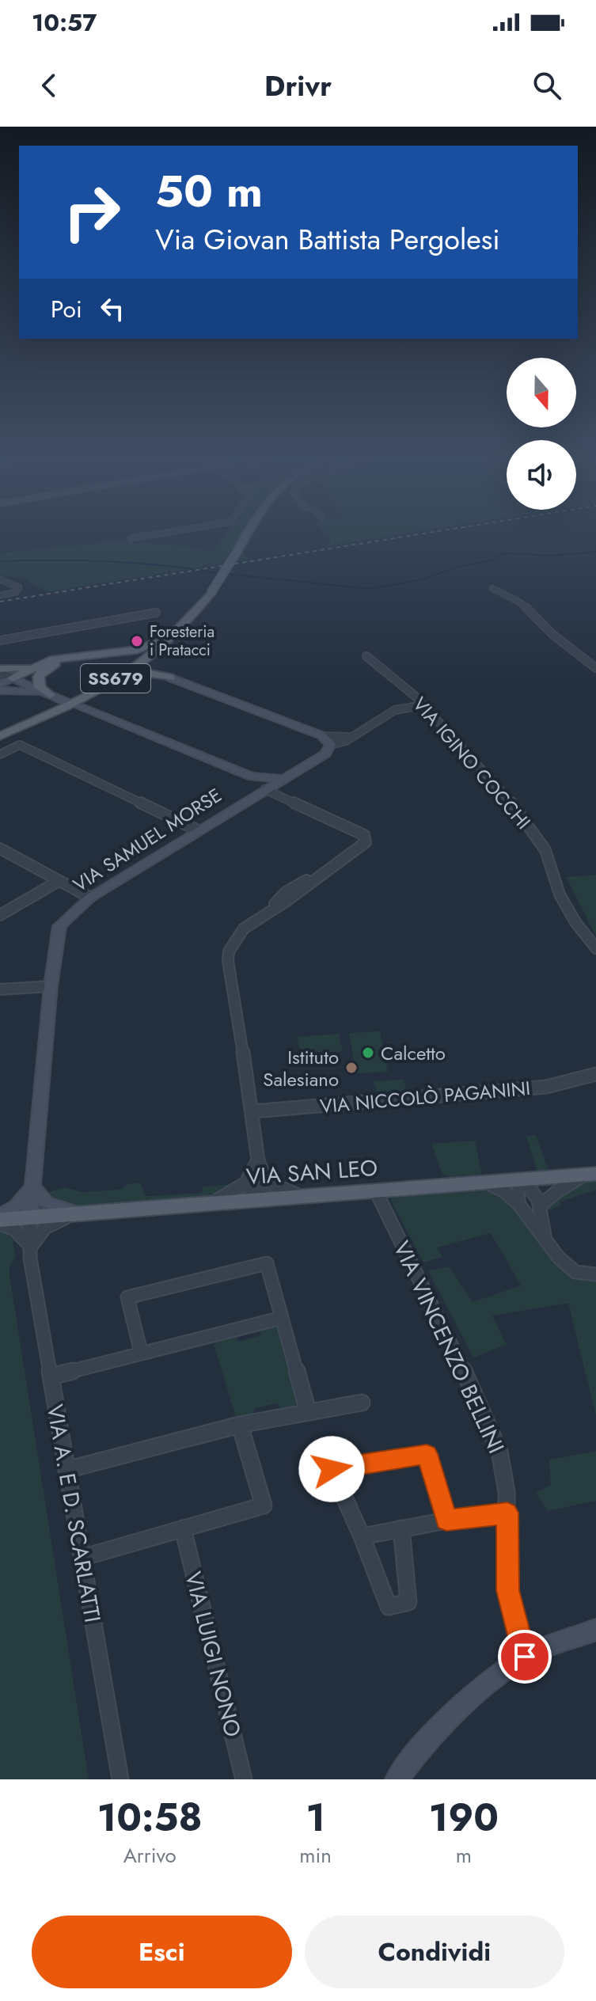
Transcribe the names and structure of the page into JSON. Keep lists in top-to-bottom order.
{
  "streets": {
    "main road": ["SS679", "VIA SAN LEO"],
    "street": [
      "VIA IGINO COCCHI",
      "VIA SAMUEL MORSE",
      "VIA NICCOLÒ PAGANINI",
      "VIA VINCENZO BELLINI",
      "VIA A. E D. SCARLATTI",
      "VIA LUIGI NONO"
    ]
  },
  "crossings": [
    ["VIA SAMUEL MORSE", "VIA SAN LEO"],
    ["VIA SAMUEL MORSE", "VIA A. E D. SCARLATTI"],
    ["VIA SAN LEO", "VIA VINCENZO BELLINI"],
    ["VIA SAN LEO", "VIA A. E D. SCARLATTI"]
  ],
  "places": ["Foresteria i Pratacci", "Calcetto", "Istituto Salesiano"],
  "north": "bottom",
  "page": {
    "status": "10:57",
    "header": "Drivr",
    "turn": ["50 m", "Via Giovan Battista Pergolesi"],
    "then": "Poi",
    "eta": [
      "10:58",
      "Arrivo",
      "1",
      "min",
      "190",
      "m"
    ],
    "buttons": ["Esci", "Condividi"]
  }
}
